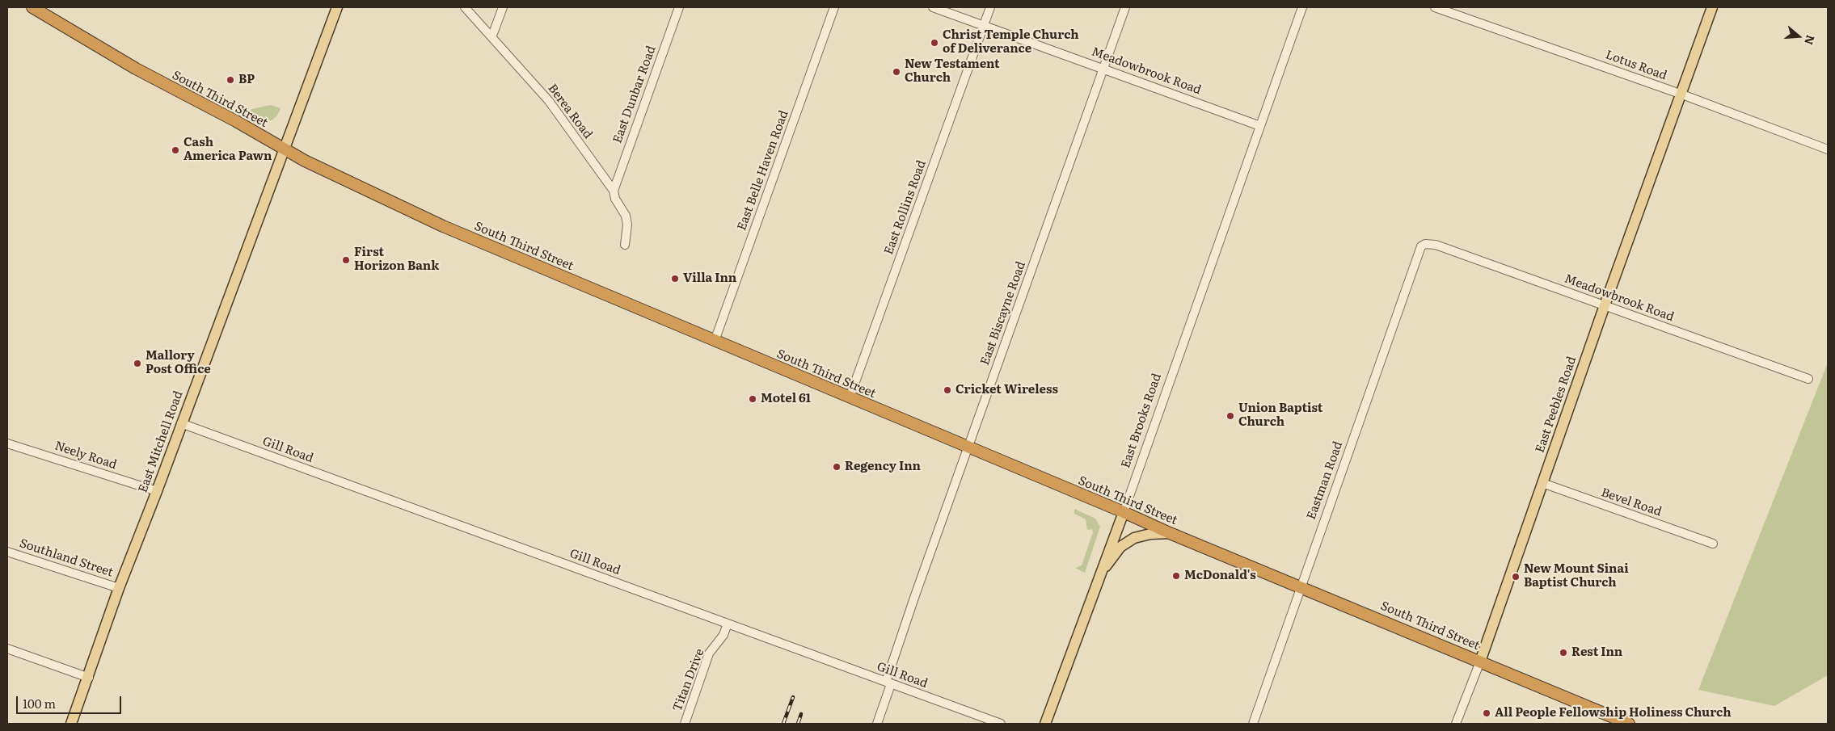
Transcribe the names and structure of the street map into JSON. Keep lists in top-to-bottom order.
{
  "streets": {
    "highway": ["South Third Street"],
    "main road": ["East Peebles Road", "East Brooks Road", "East Mitchell Road"],
    "street": [
      "Lotus Road",
      "Meadowbrook Road",
      "East Dunbar Road",
      "Berea Road",
      "East Belle Haven Road",
      "East Rollins Road",
      "East Biscayne Road",
      "Gill Road",
      "Neely Road",
      "Eastman Road",
      "Bevel Road",
      "Southland Street",
      "Titan Drive"
    ]
  },
  "crossings": [
    ["Lotus Road", "East Peebles Road"],
    ["Meadowbrook Road", "East Rollins Road"],
    ["Meadowbrook Road", "East Biscayne Road"],
    ["Meadowbrook Road", "East Peebles Road"],
    ["Meadowbrook Road", "East Brooks Road"],
    ["Meadowbrook Road", "Eastman Road"],
    ["East Dunbar Road", "Berea Road"],
    ["South Third Street", "East Belle Haven Road"],
    ["South Third Street", "East Rollins Road"],
    ["South Third Street", "East Biscayne Road"],
    ["South Third Street", "East Peebles Road"],
    ["South Third Street", "East Brooks Road"],
    ["South Third Street", "East Mitchell Road"],
    ["South Third Street", "Eastman Road"],
    ["East Biscayne Road", "Gill Road"],
    ["East Peebles Road", "Bevel Road"],
    ["East Mitchell Road", "Gill Road"],
    ["East Mitchell Road", "Neely Road"],
    ["East Mitchell Road", "Southland Street"],
    ["Gill Road", "Titan Drive"]
  ],
  "places": [
    "Christ Temple Church of Deliverance",
    "New Testament Church",
    "BP",
    "Cash America Pawn",
    "First Horizon Bank",
    "Villa Inn",
    "Mallory Post Office",
    "Cricket Wireless",
    "Motel 61",
    "Union Baptist Church",
    "Regency Inn",
    "McDonald's",
    "New Mount Sinai Baptist Church",
    "Rest Inn",
    "All People Fellowship Holiness Church"
  ],
  "scale_bar": "100 m",
  "north": "right"
}
